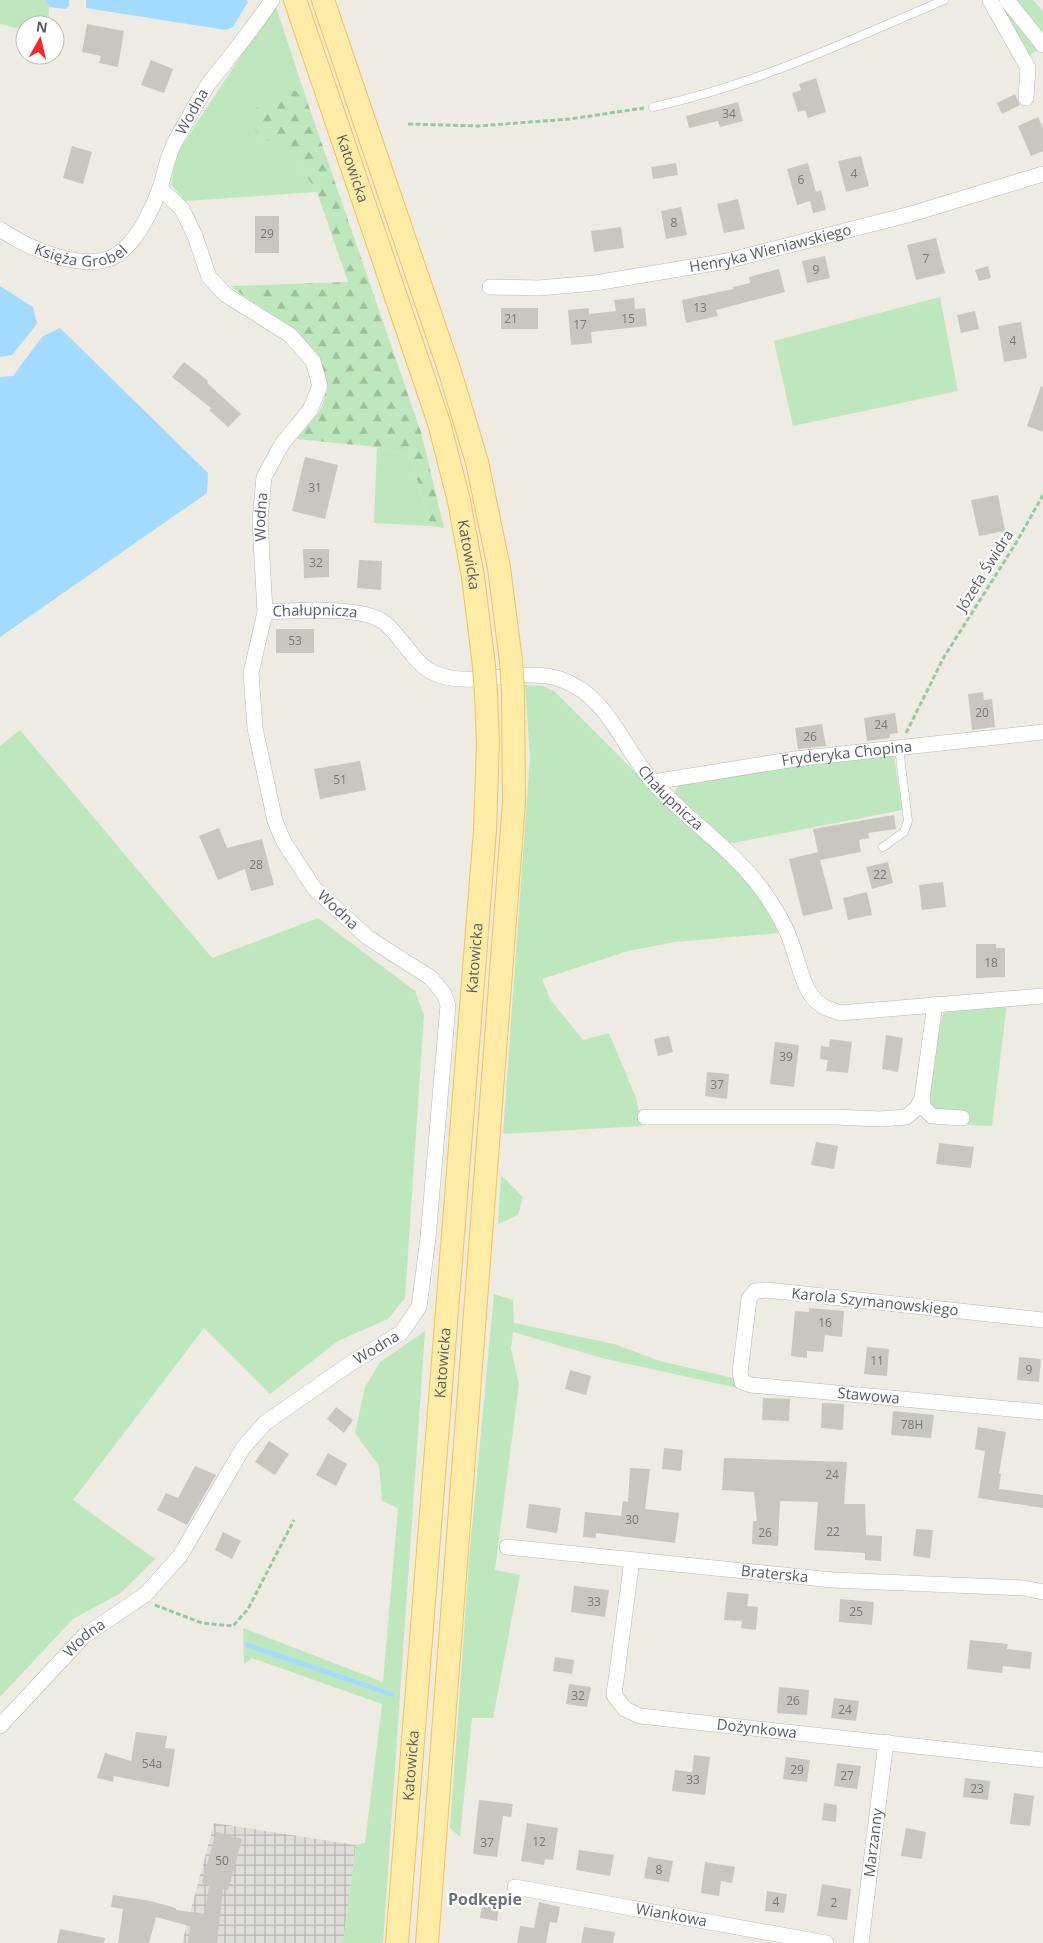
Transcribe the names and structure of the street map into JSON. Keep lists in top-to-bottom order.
{
  "streets": {
    "main road": ["Katowicka"],
    "street": [
      "Wodna",
      "Księża Grobel",
      "Henryka Wieniawskiego",
      "Chałupnicza",
      "Fryderyka Chopina",
      "Karola Szymanowskiego",
      "Stawowa",
      "Braterska",
      "Dożynkowa",
      "Marzanny",
      "Wiankowa"
    ],
    "path": ["Józefa Świdra"]
  },
  "crossings": [
    ["Wodna", "Księża Grobel"],
    ["Wodna", "Chałupnicza"],
    ["Józefa Świdra", "Fryderyka Chopina"],
    ["Chałupnicza", "Fryderyka Chopina"],
    ["Karola Szymanowskiego", "Stawowa"],
    ["Braterska", "Dożynkowa"],
    ["Dożynkowa", "Marzanny"]
  ],
  "districts": ["Podkępie"],
  "house_numbers": [
    "34",
    "4",
    "6",
    "8",
    "29",
    "7",
    "9",
    "13",
    "21",
    "15",
    "17",
    "4",
    "31",
    "32",
    "53",
    "20",
    "24",
    "26",
    "51",
    "28",
    "22",
    "18",
    "39",
    "37",
    "16",
    "11",
    "9",
    "78H",
    "24",
    "30",
    "22",
    "26",
    "33",
    "25",
    "32",
    "26",
    "24",
    "54a",
    "29",
    "27",
    "33",
    "23",
    "12",
    "37",
    "50",
    "8",
    "4",
    "2"
  ],
  "north": "top"
}
